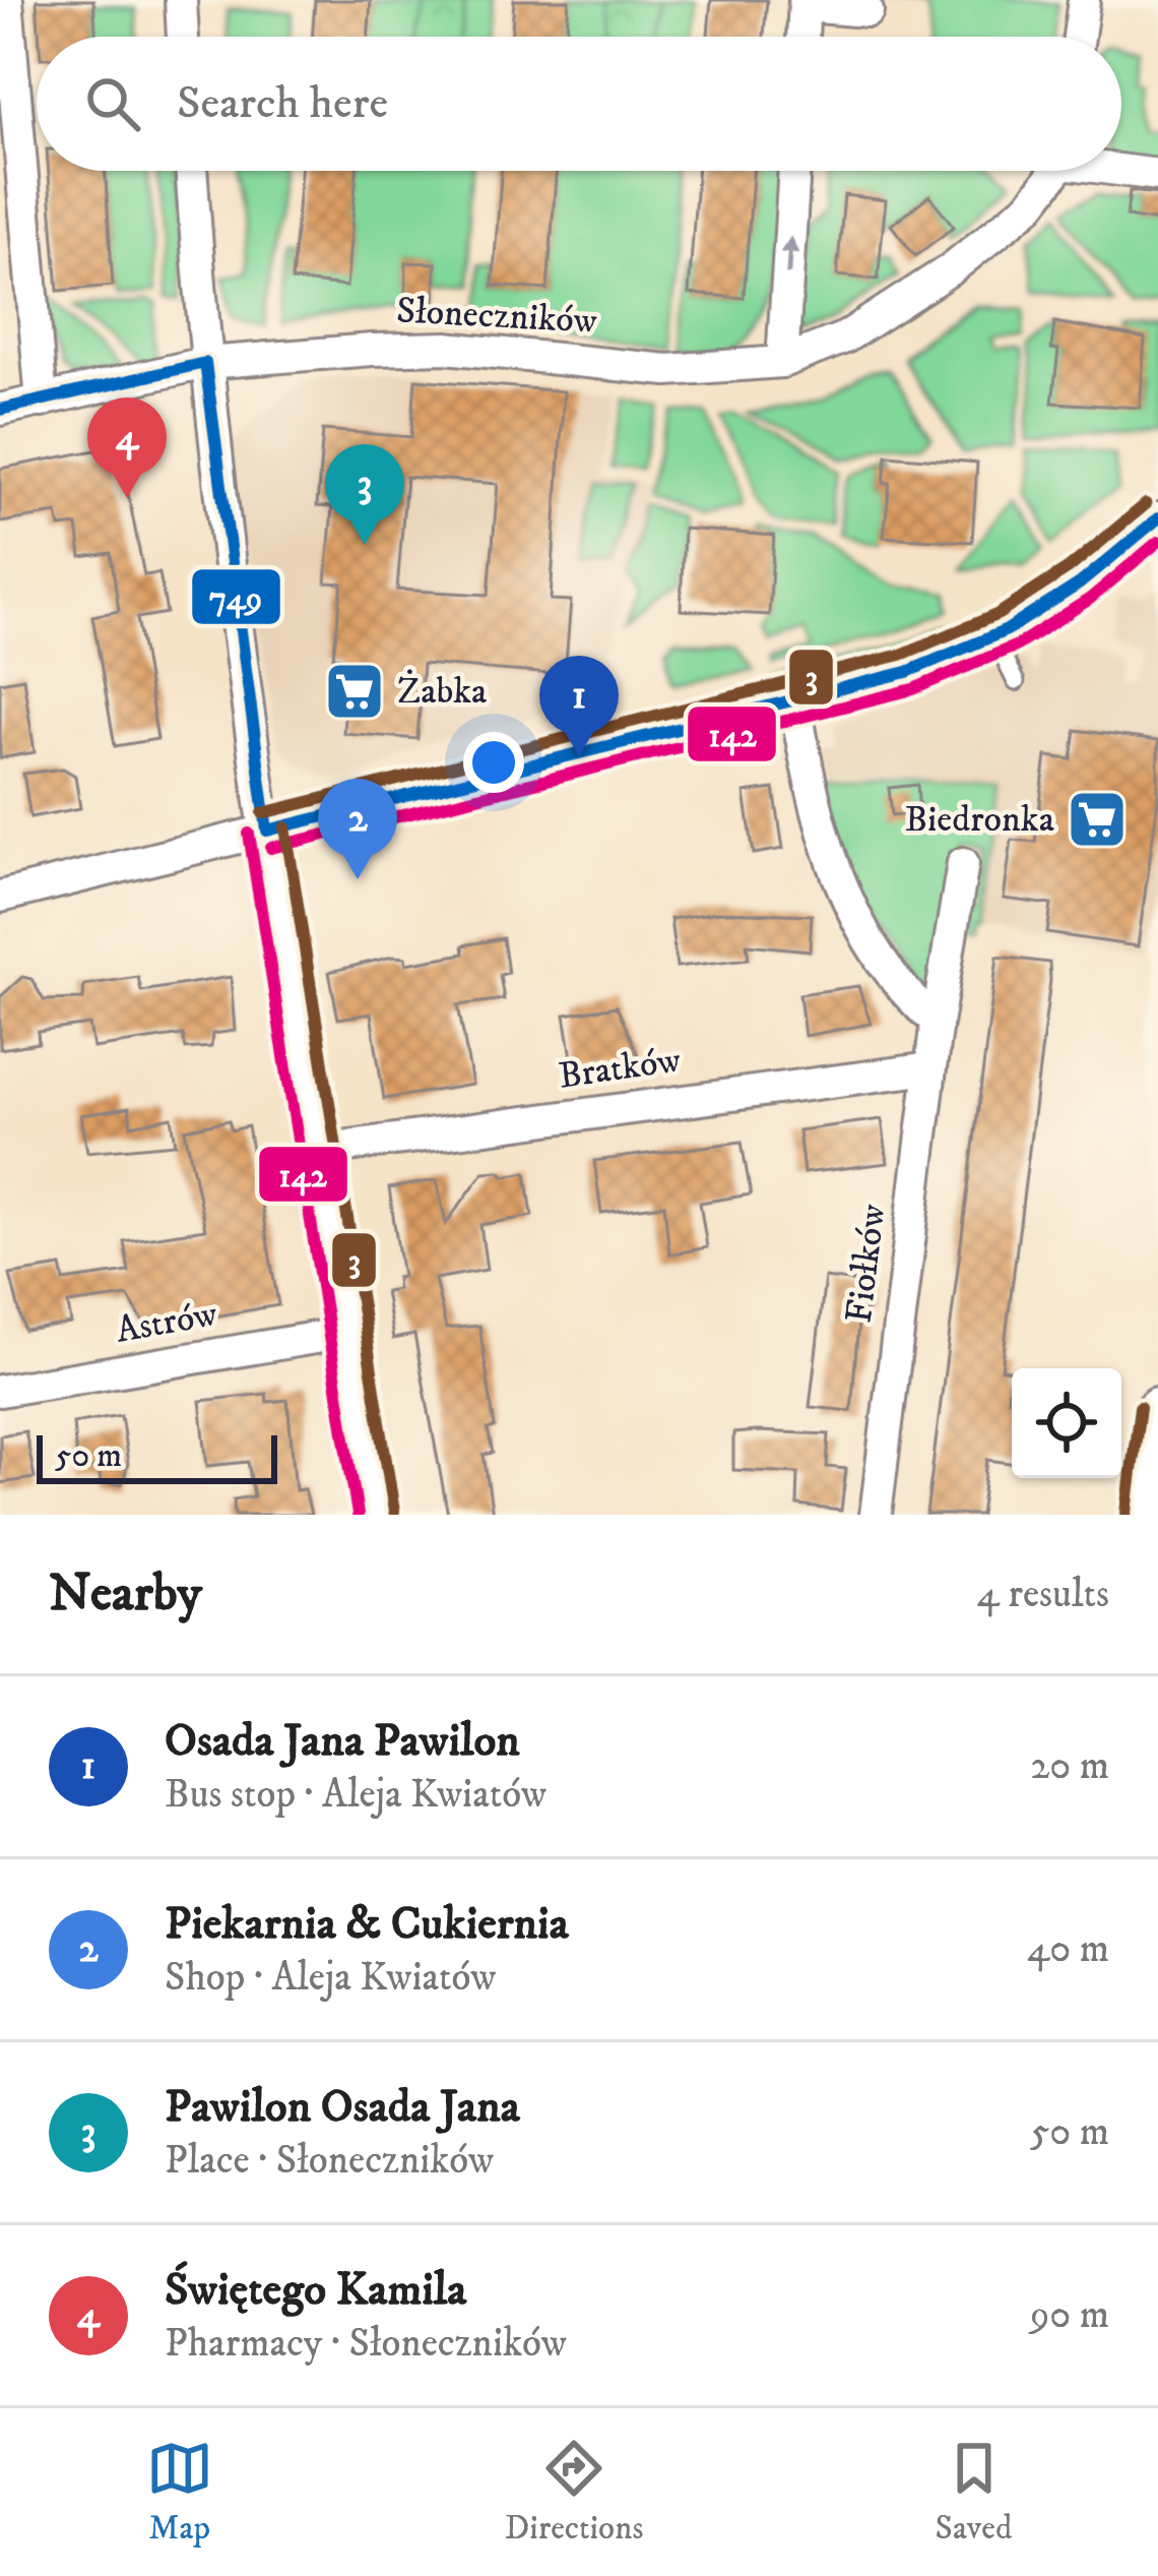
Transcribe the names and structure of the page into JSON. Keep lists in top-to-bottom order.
{
  "streets": {
    "street": [
      "Słoneczników",
      "Bratków",
      "Fiołków",
      "Astrów"
    ]
  },
  "crossings": [
    ["Bratków", "Fiołków"]
  ],
  "places": {
    "supermarket": ["Żabka", "Biedronka"]
  },
  "lines": ["transit line 749", "transit line 3", "transit line 142"],
  "scale_bar": "50 m",
  "page": {
    "search": "Search here",
    "pins": [
      "4",
      "3",
      "1",
      "2"
    ],
    "scale": "50 m",
    "heading": ["Nearby", "4 results"],
    "list": [
      {
        "mark": "1",
        "name": "Osada Jana Pawilon",
        "note": "Bus stop · Aleja Kwiatów",
        "value": "20 m"
      },
      {
        "mark": "2",
        "name": "Piekarnia & Cukiernia",
        "note": "Shop · Aleja Kwiatów",
        "value": "40 m"
      },
      {
        "mark": "3",
        "name": "Pawilon Osada Jana",
        "note": "Place · Słoneczników",
        "value": "50 m"
      },
      {
        "mark": "4",
        "name": "Świętego Kamila",
        "note": "Pharmacy · Słoneczników",
        "value": "90 m"
      }
    ],
    "nav": ["Map", "Directions", "Saved"]
  }
}
